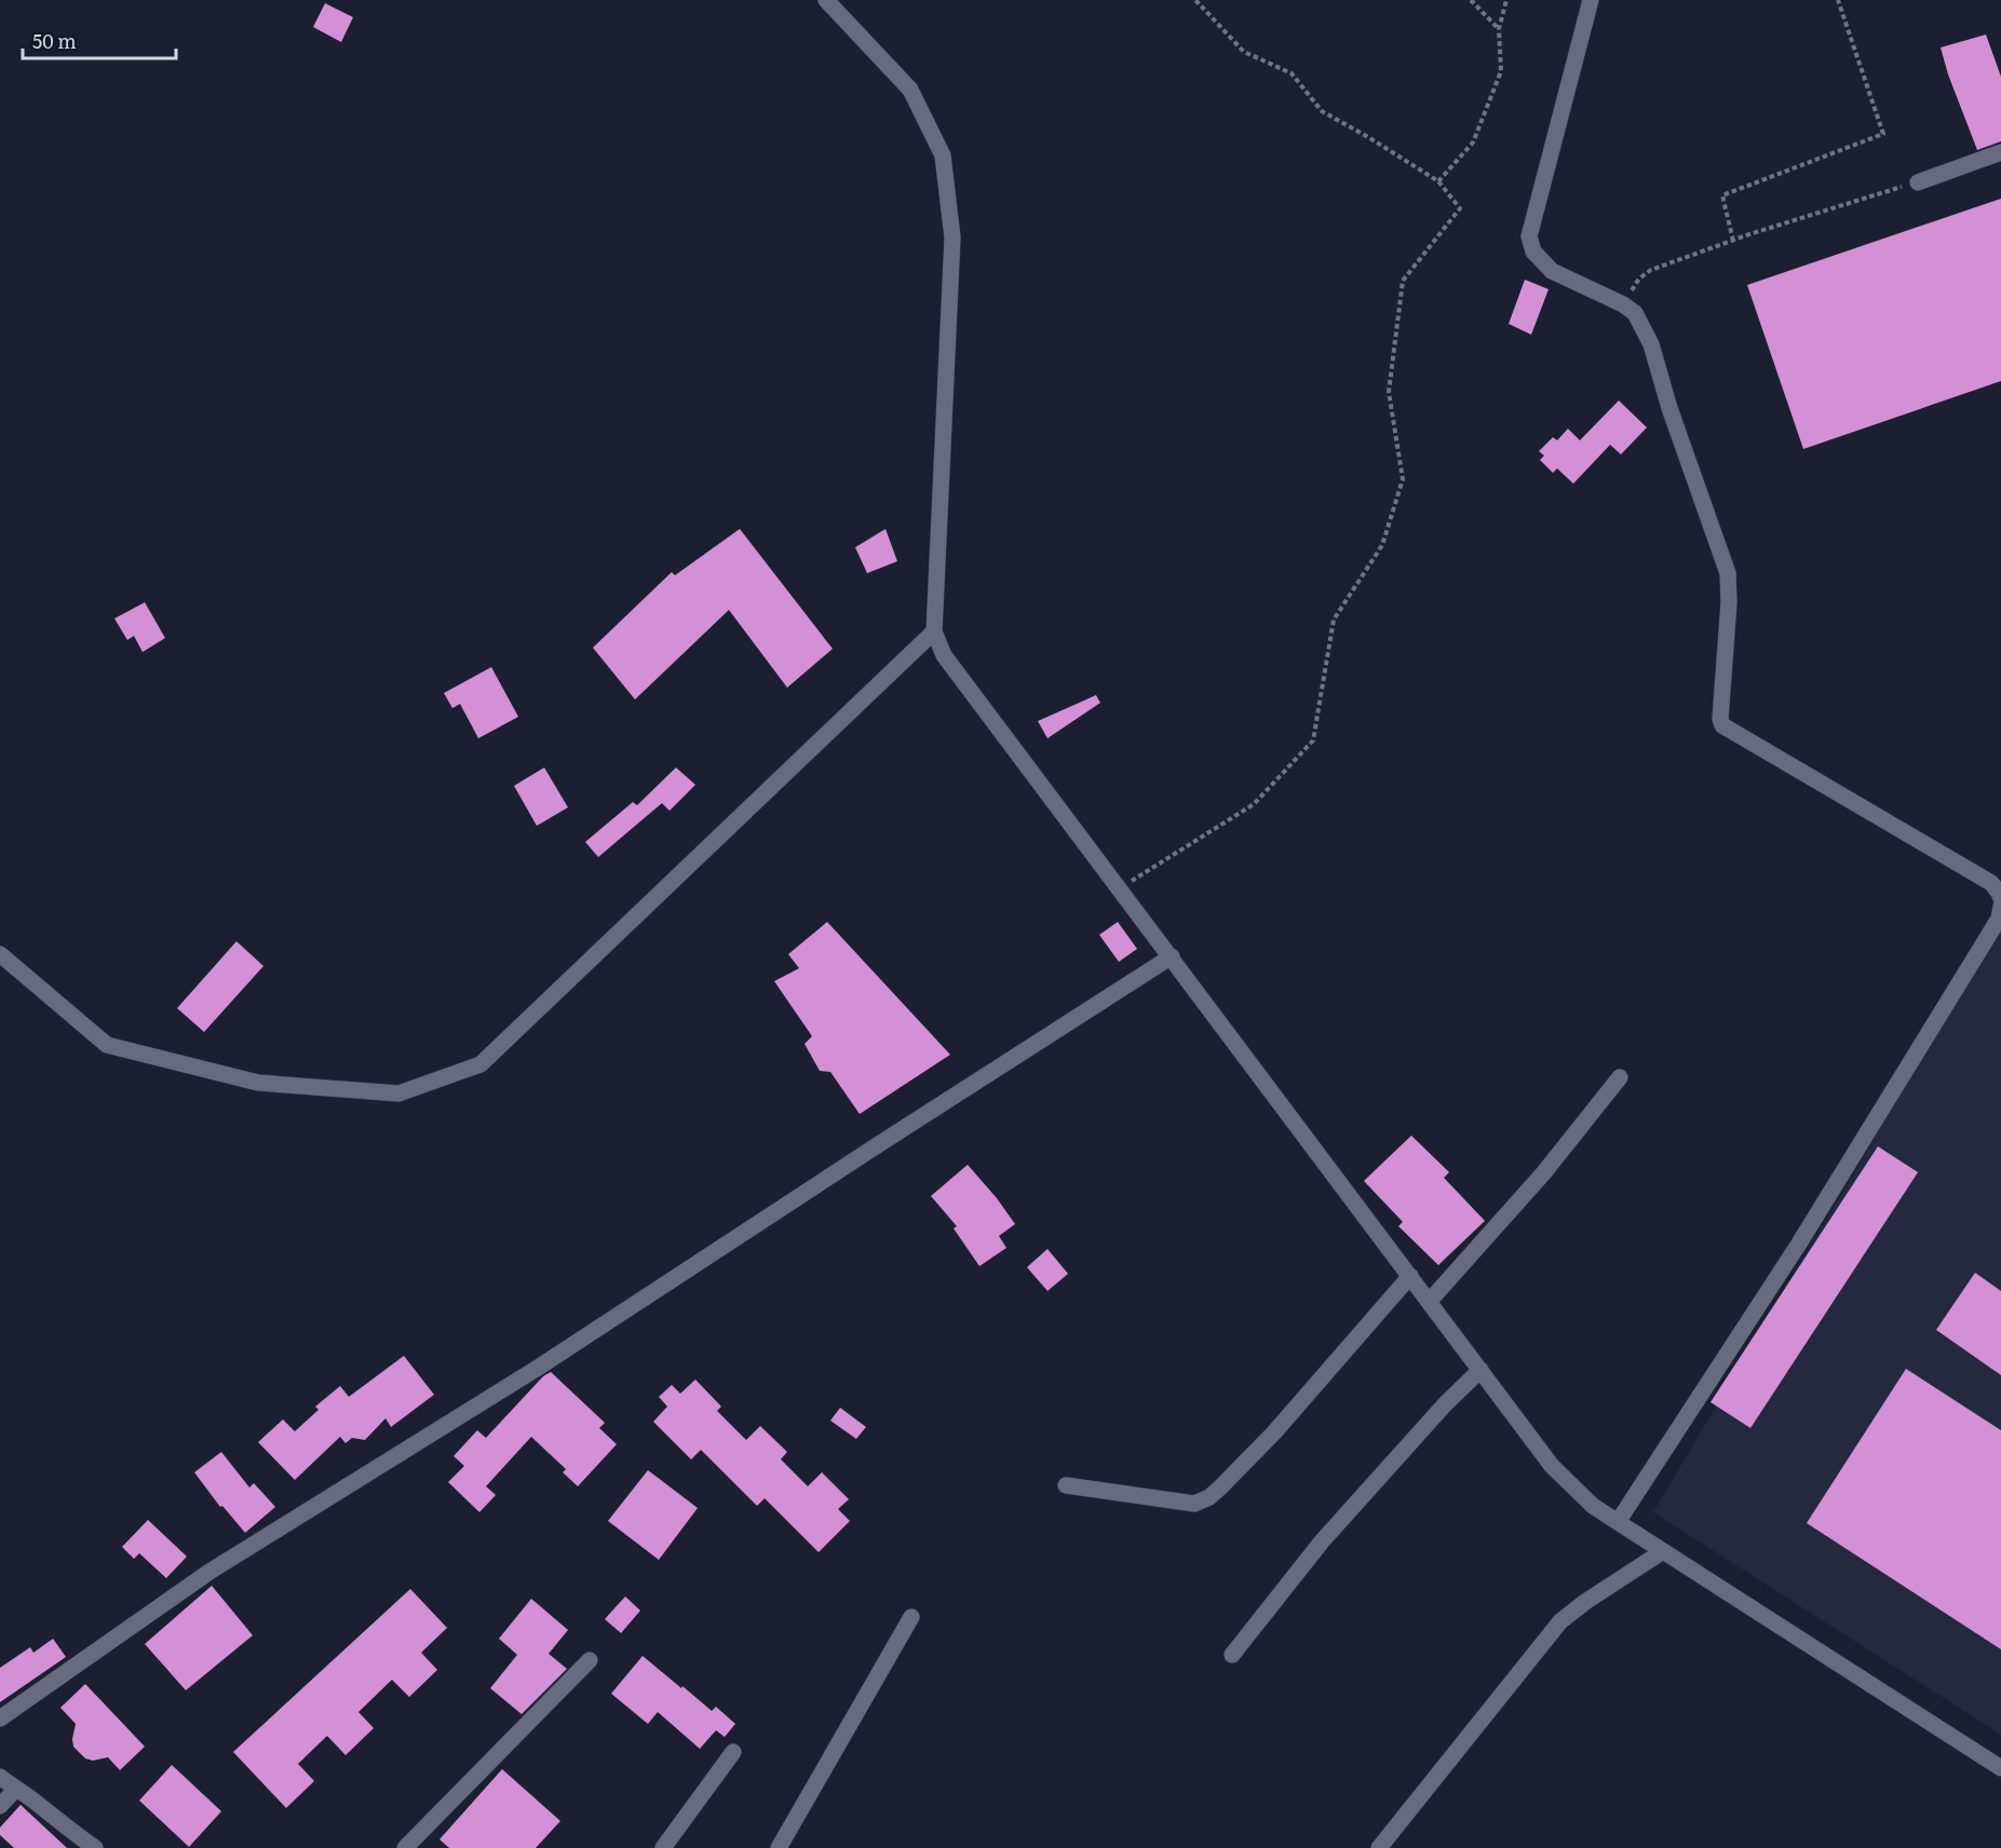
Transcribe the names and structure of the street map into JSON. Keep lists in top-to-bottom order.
{
  "scale_bar": "50 m"
}
